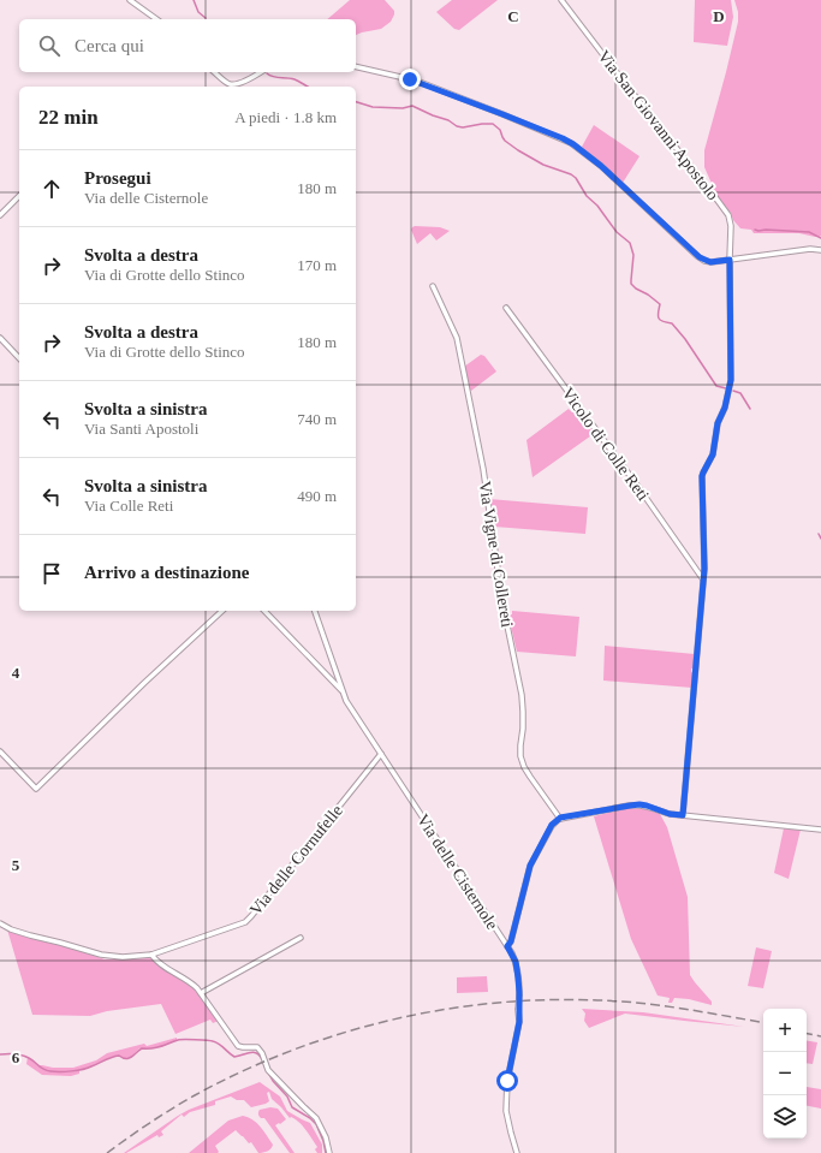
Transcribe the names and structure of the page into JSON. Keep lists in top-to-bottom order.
{
  "streets": {
    "street": [
      "Via San Giovanni Apostolo",
      "Vicolo di Colle Reti",
      "Via Vigne di Collereti",
      "Via delle Cornufelle",
      "Via delle Cisternole"
    ]
  },
  "crossings": [
    ["Via San Giovanni Apostolo", "Vicolo di Colle Reti"],
    ["Via delle Cornufelle", "Via delle Cisternole"]
  ],
  "page": {
    "search": "Cerca qui",
    "heading": ["22 min", "A piedi · 1.8 km"],
    "list": [
      ["Prosegui", "Via delle Cisternole", "180 m"],
      ["Svolta a destra", "Via di Grotte dello Stinco", "170 m"],
      ["Svolta a destra", "Via di Grotte dello Stinco", "180 m"],
      ["Svolta a sinistra", "Via Santi Apostoli", "740 m"],
      ["Svolta a sinistra", "Via Colle Reti", "490 m"],
      "Arrivo a destinazione"
    ],
    "map_buttons": ["+", "−"]
  },
  "grid": {
    "columns": ["C", "D"],
    "rows": ["4", "5", "6"]
  }
}
